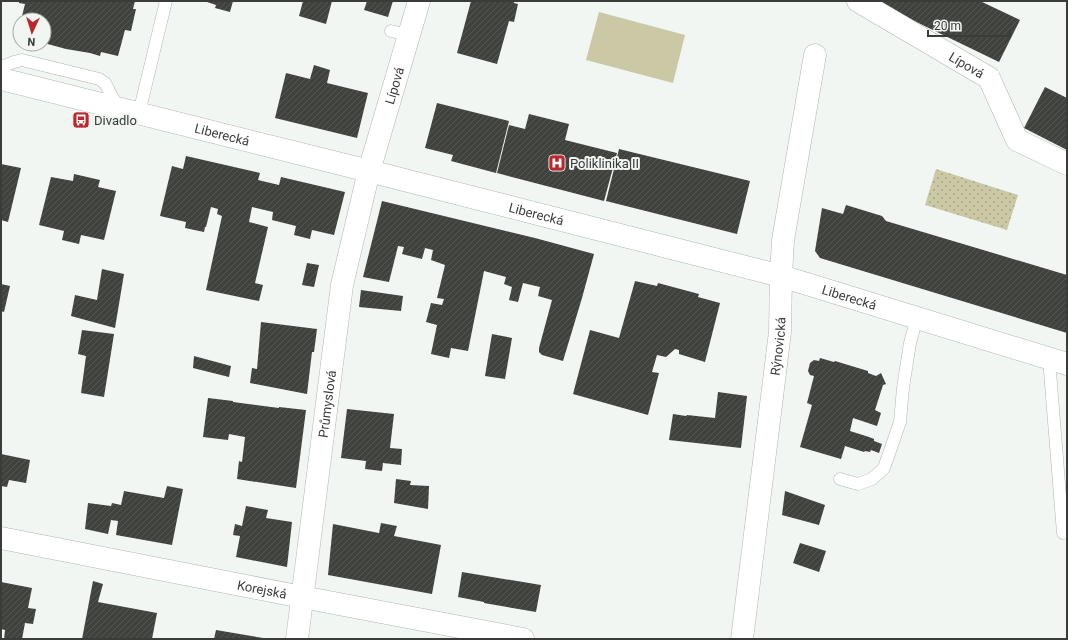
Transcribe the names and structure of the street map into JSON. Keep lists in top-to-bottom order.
{
  "streets": {
    "street": [
      "Lípová",
      "Liberecká",
      "Rýnovická",
      "Průmyslová",
      "Korejská"
    ]
  },
  "crossings": [
    ["Lípová", "Liberecká"],
    ["Lípová", "Průmyslová"],
    ["Liberecká", "Rýnovická"],
    ["Liberecká", "Průmyslová"],
    ["Průmyslová", "Korejská"]
  ],
  "places": {
    "bus stop": ["Divadlo"],
    "hospital": ["Poliklinika II"]
  },
  "scale_bar": "20 m",
  "north": "bottom"
}
